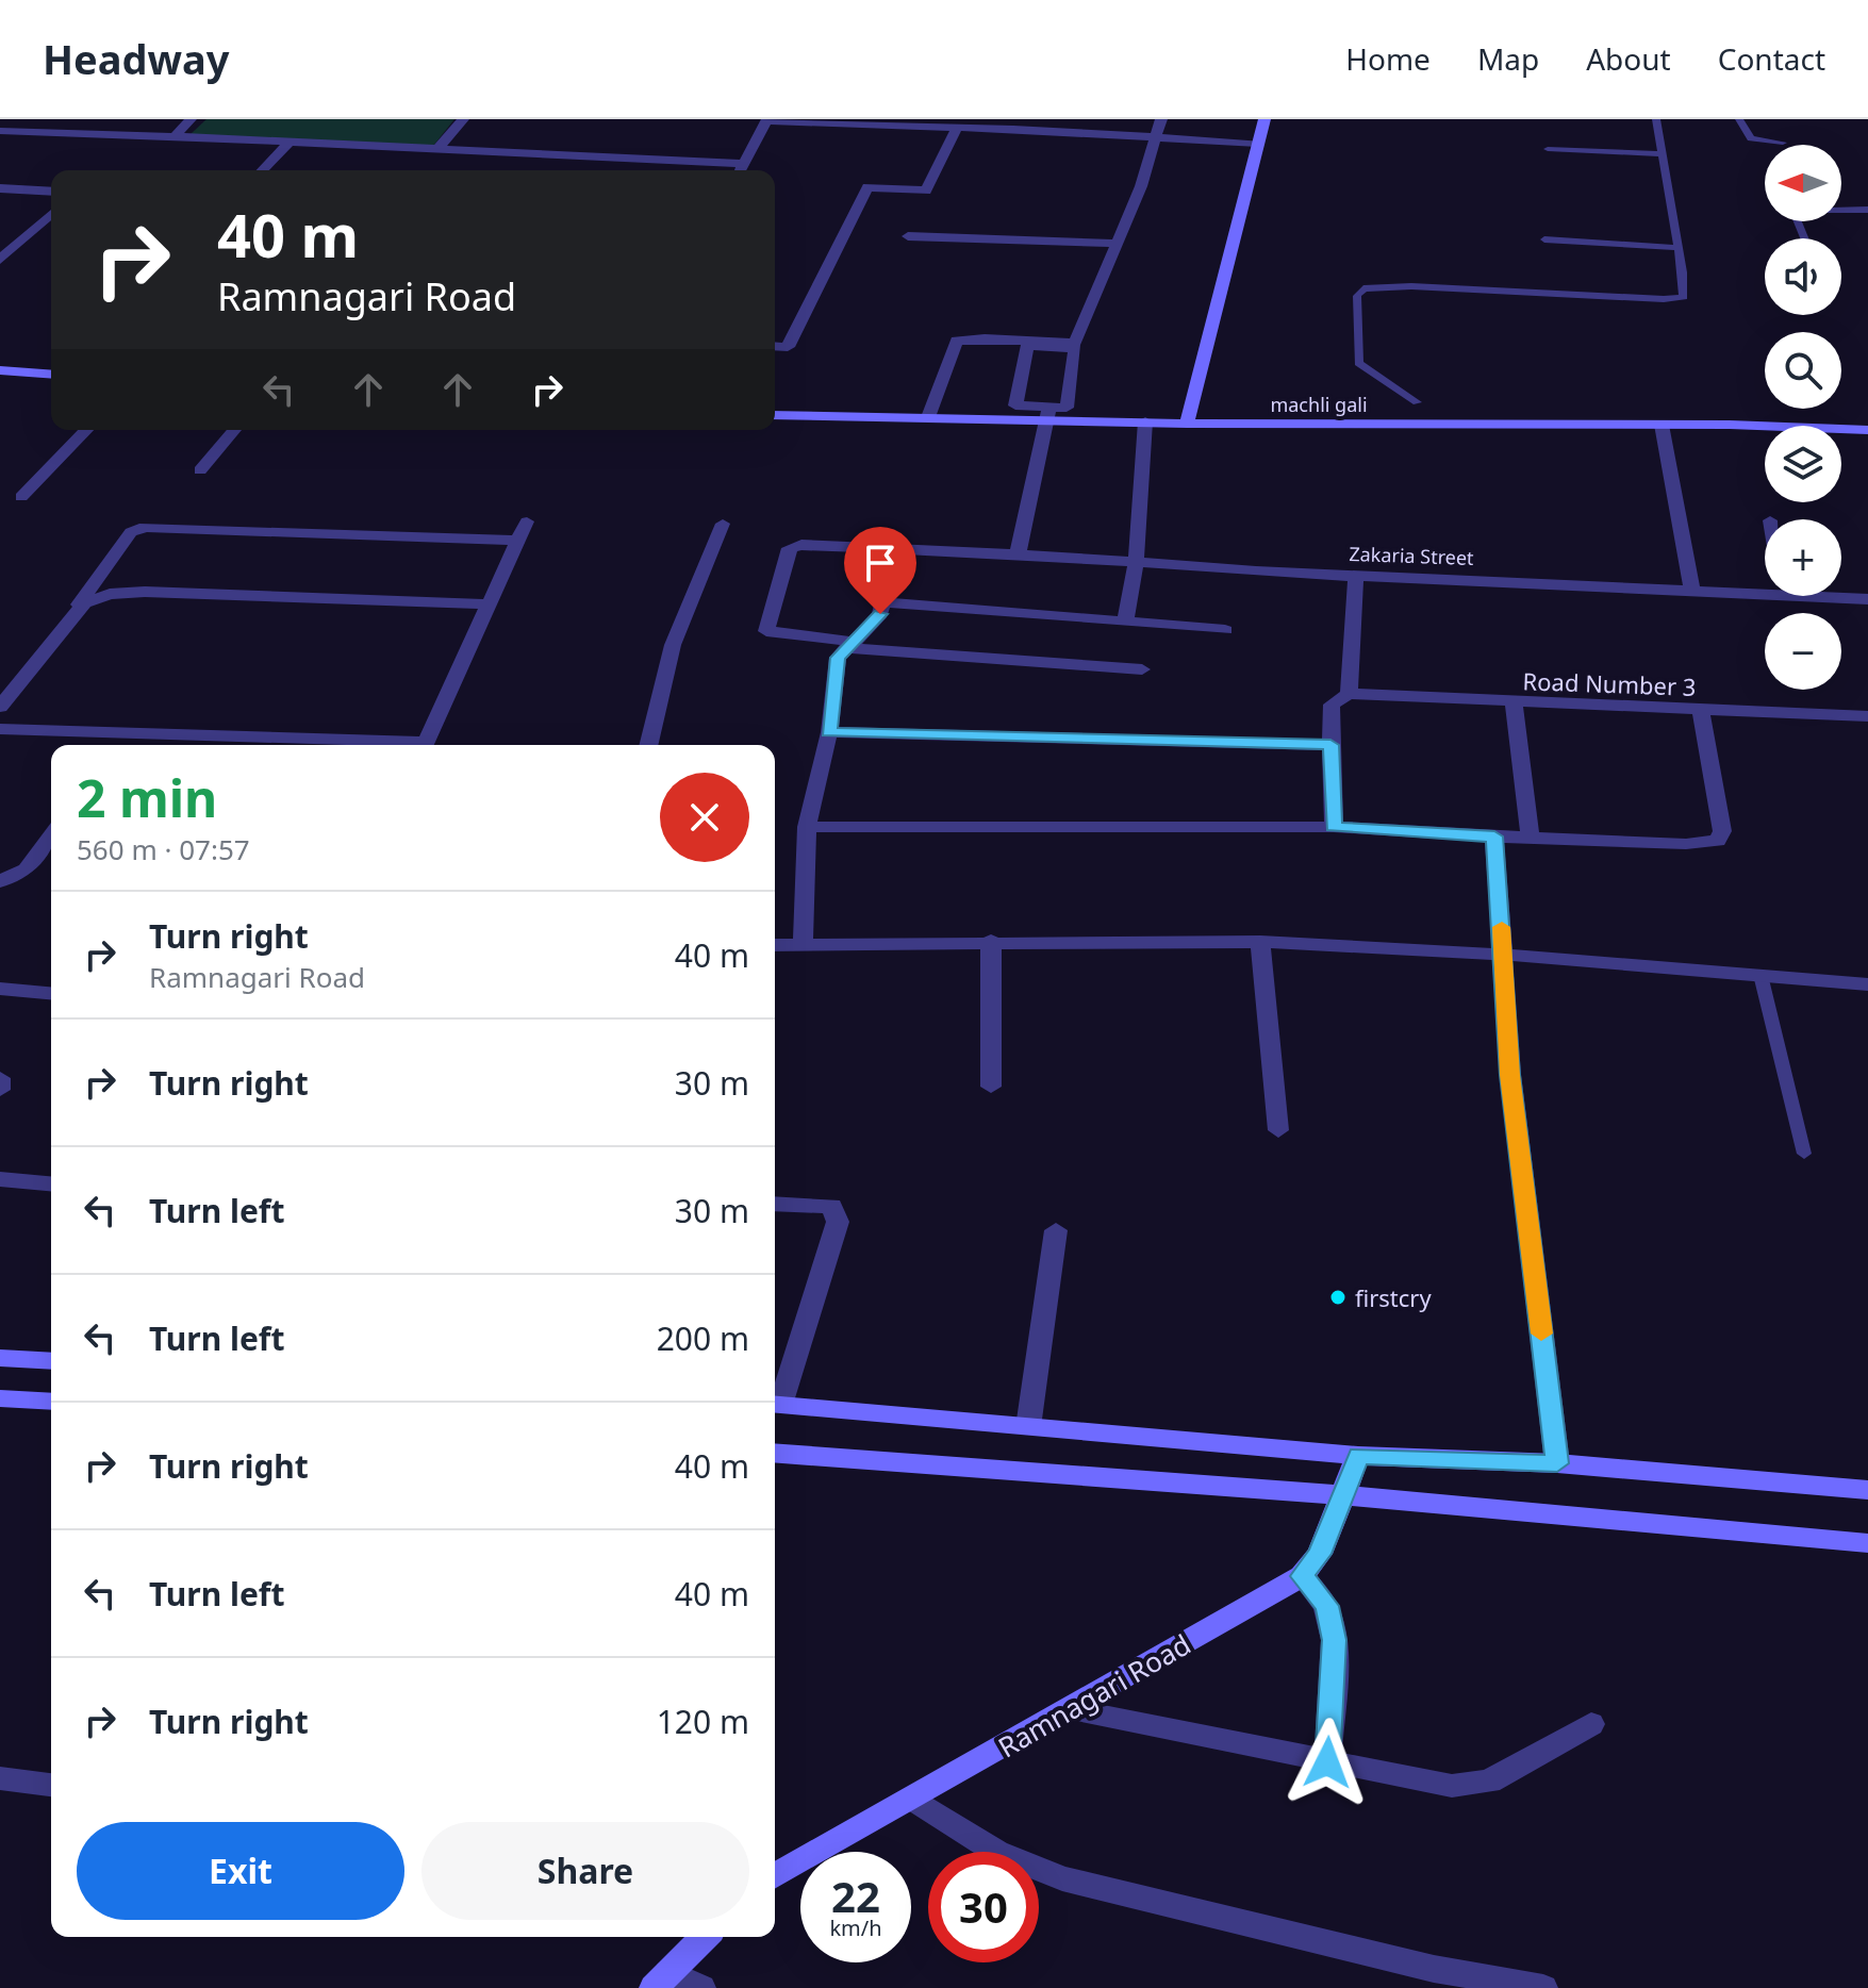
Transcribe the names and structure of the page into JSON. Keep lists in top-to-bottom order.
{
  "streets": {
    "street": [
      "machli gali",
      "Zakaria Street",
      "Road Number 3",
      "Ramnagari Road"
    ]
  },
  "places": ["firstcry"],
  "north": "left",
  "page": {
    "header": "Headway",
    "nav": [
      "Home",
      "Map",
      "About",
      "Contact"
    ],
    "map_buttons": ["+", "−"],
    "turn": ["40 m", "Ramnagari Road"],
    "heading": ["2 min", "560 m · 07:57"],
    "list": [
      {
        "name": "Turn right",
        "note": "Ramnagari Road",
        "value": "40 m"
      },
      {
        "name": "Turn right",
        "value": "30 m"
      },
      {
        "name": "Turn left",
        "value": "30 m"
      },
      {
        "name": "Turn left",
        "value": "200 m"
      },
      {
        "name": "Turn right",
        "value": "40 m"
      },
      {
        "name": "Turn left",
        "value": "40 m"
      },
      {
        "name": "Turn right",
        "value": "120 m"
      }
    ],
    "buttons": ["Exit", "Share"],
    "speed": "22 km/h",
    "limit": "30"
  }
}
